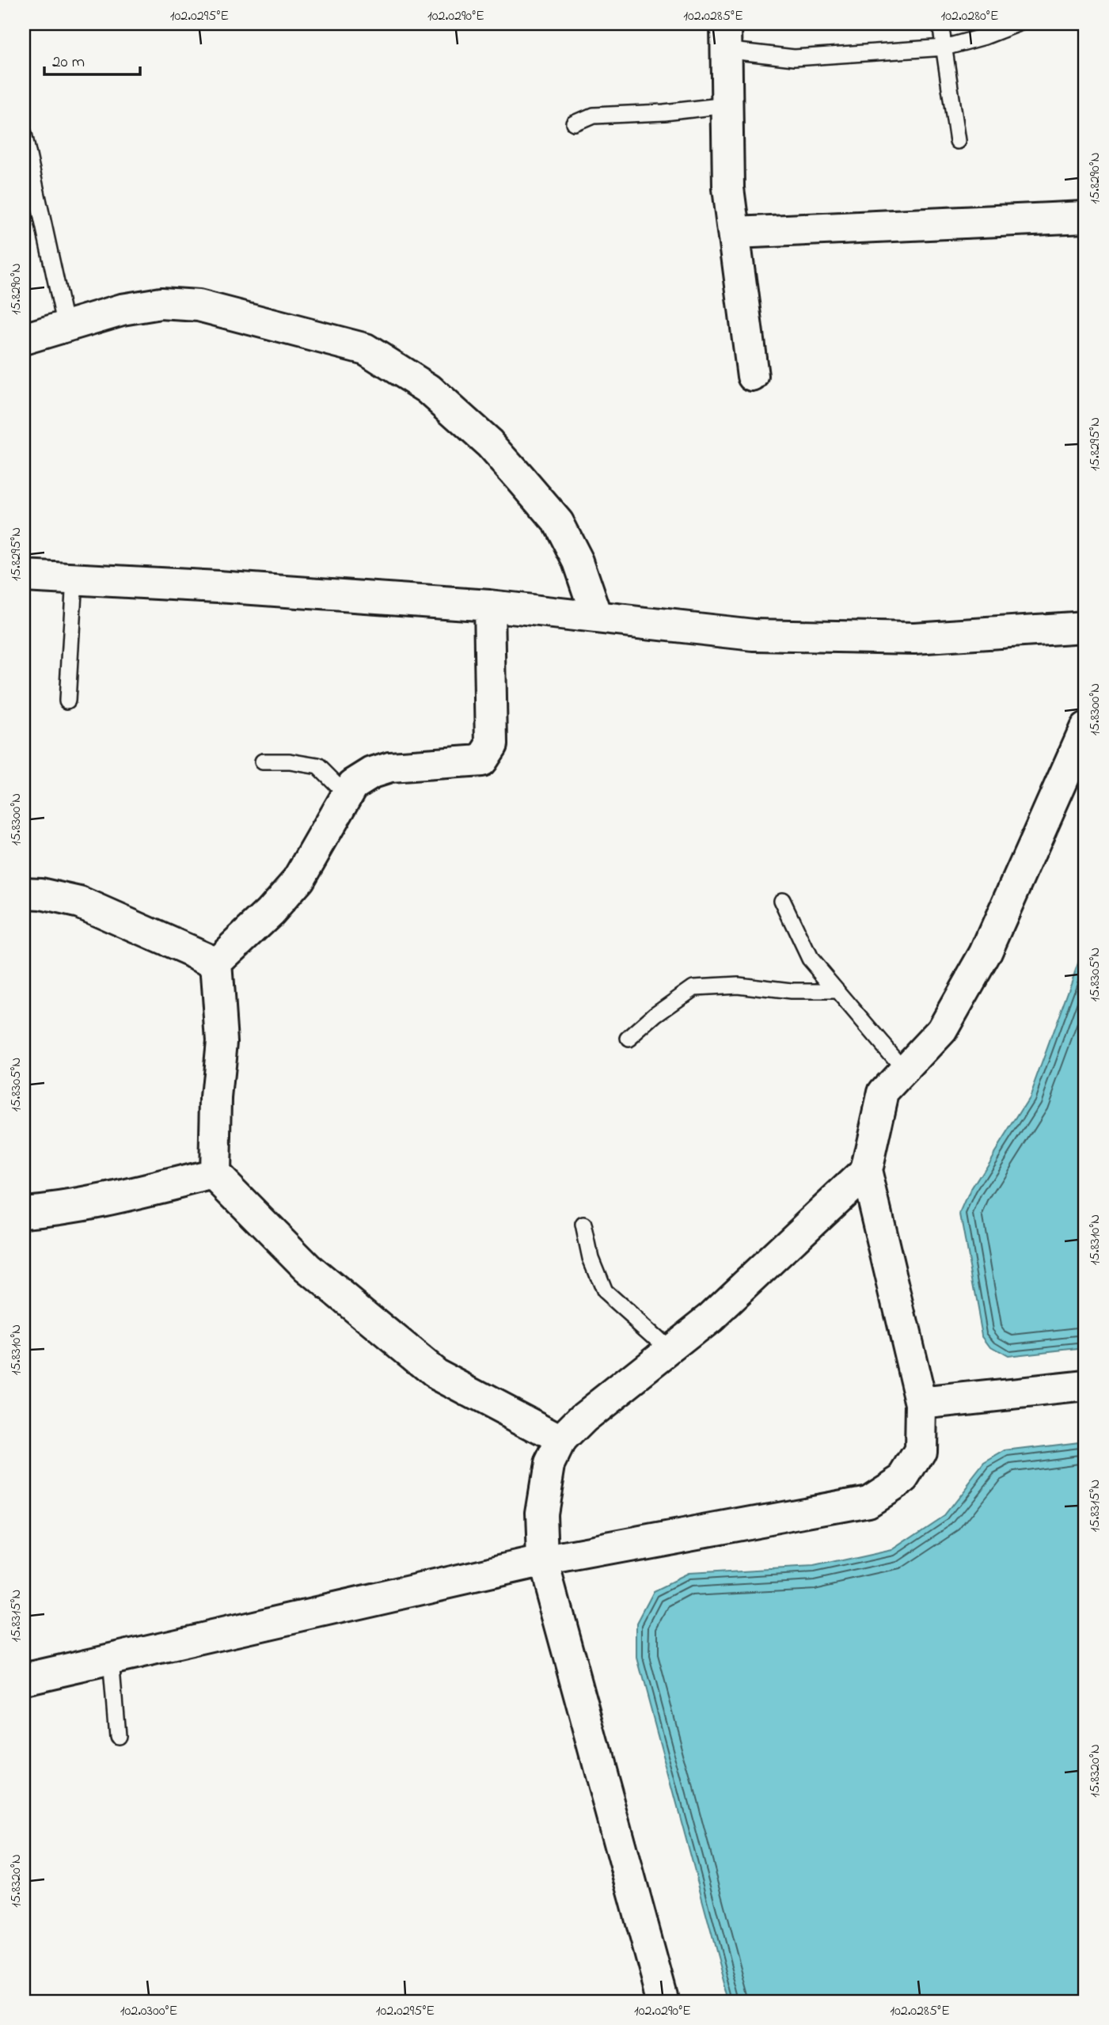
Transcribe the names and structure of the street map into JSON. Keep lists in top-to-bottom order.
{
  "scale_bar": "20 m",
  "coordinates": [
    "102.0295°E",
    "102.0290°E",
    "102.0285°E",
    "102.0280°E",
    "15.8290°N",
    "15.8295°N",
    "15.8300°N",
    "15.8305°N",
    "15.8310°N",
    "15.8315°N",
    "15.8320°N",
    "102.0300°E"
  ]
}
